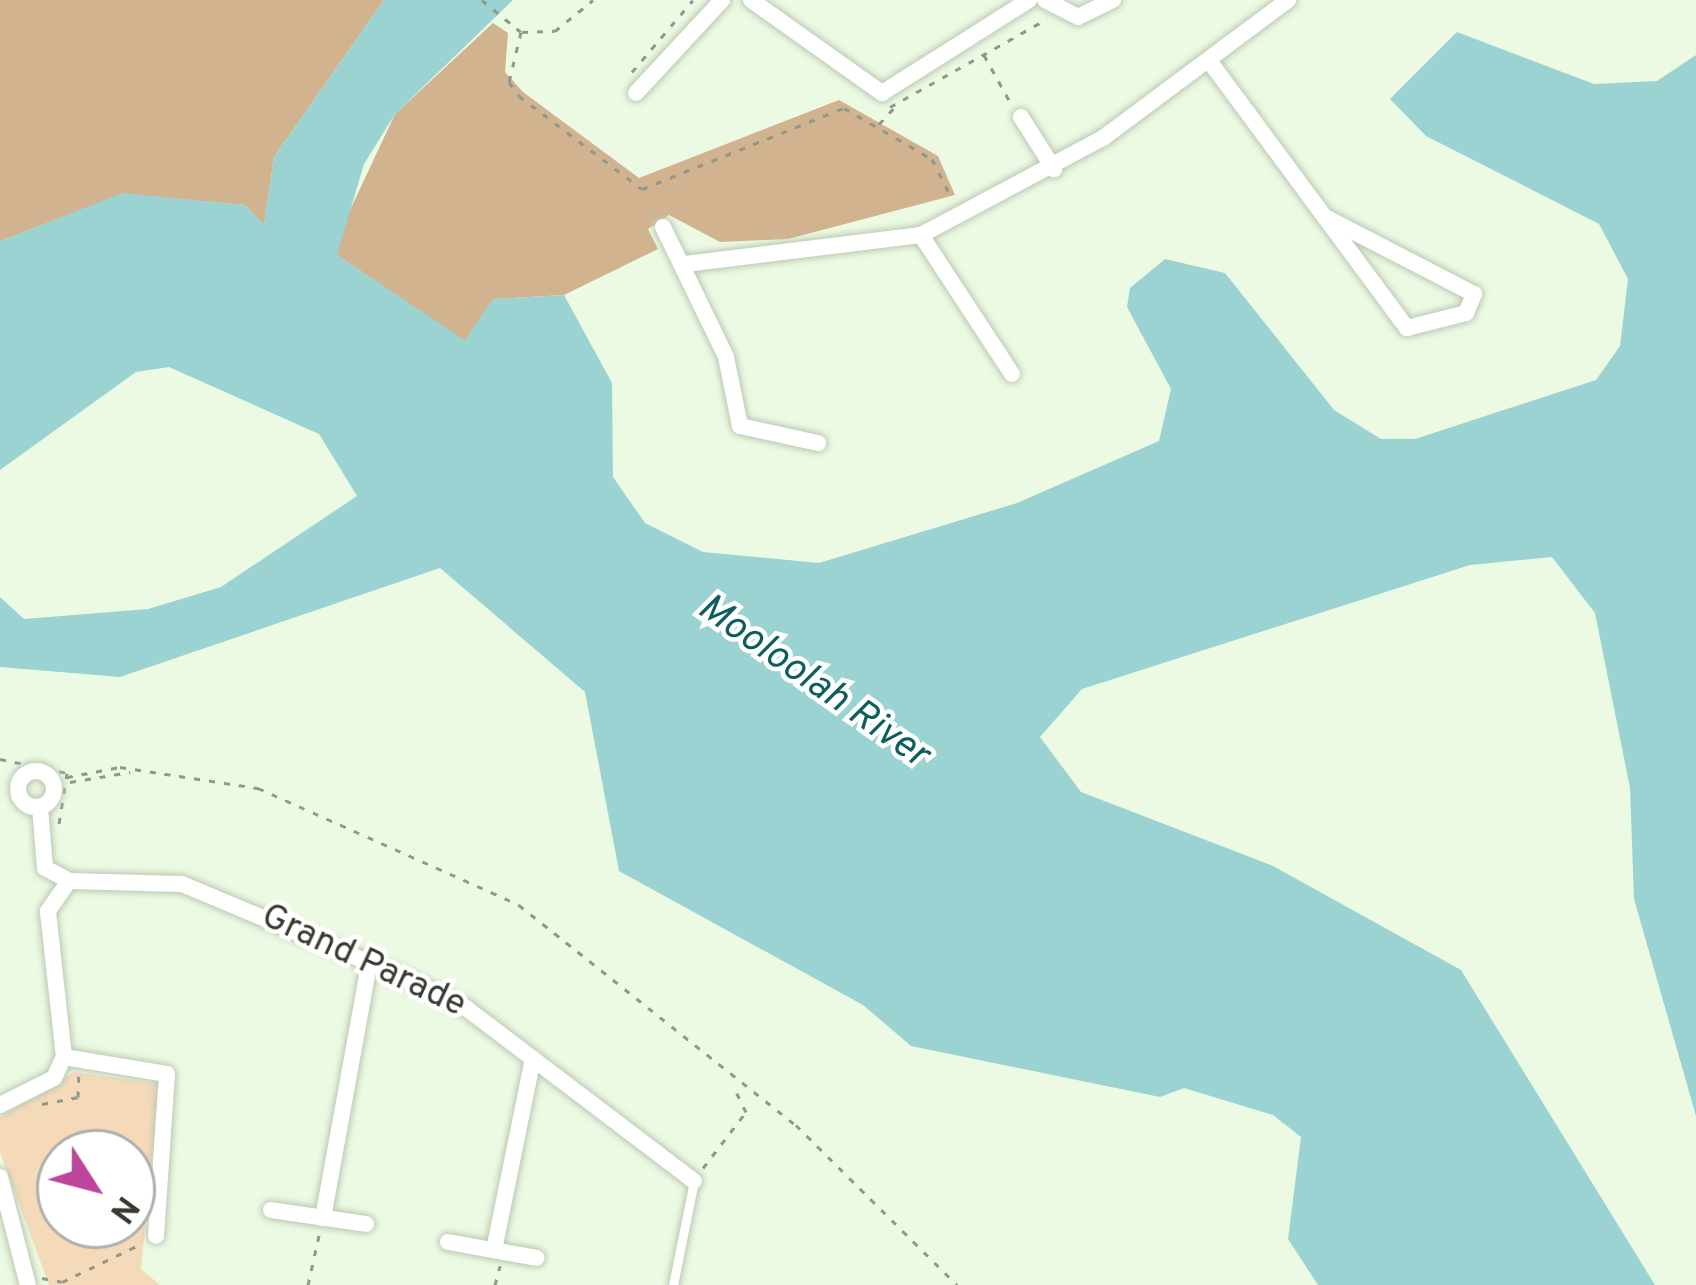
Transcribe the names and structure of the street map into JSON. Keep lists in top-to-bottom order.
{
  "streets": {
    "street": ["Grand Parade"]
  },
  "water": ["Mooloolah River"],
  "north": "bottom right"
}
